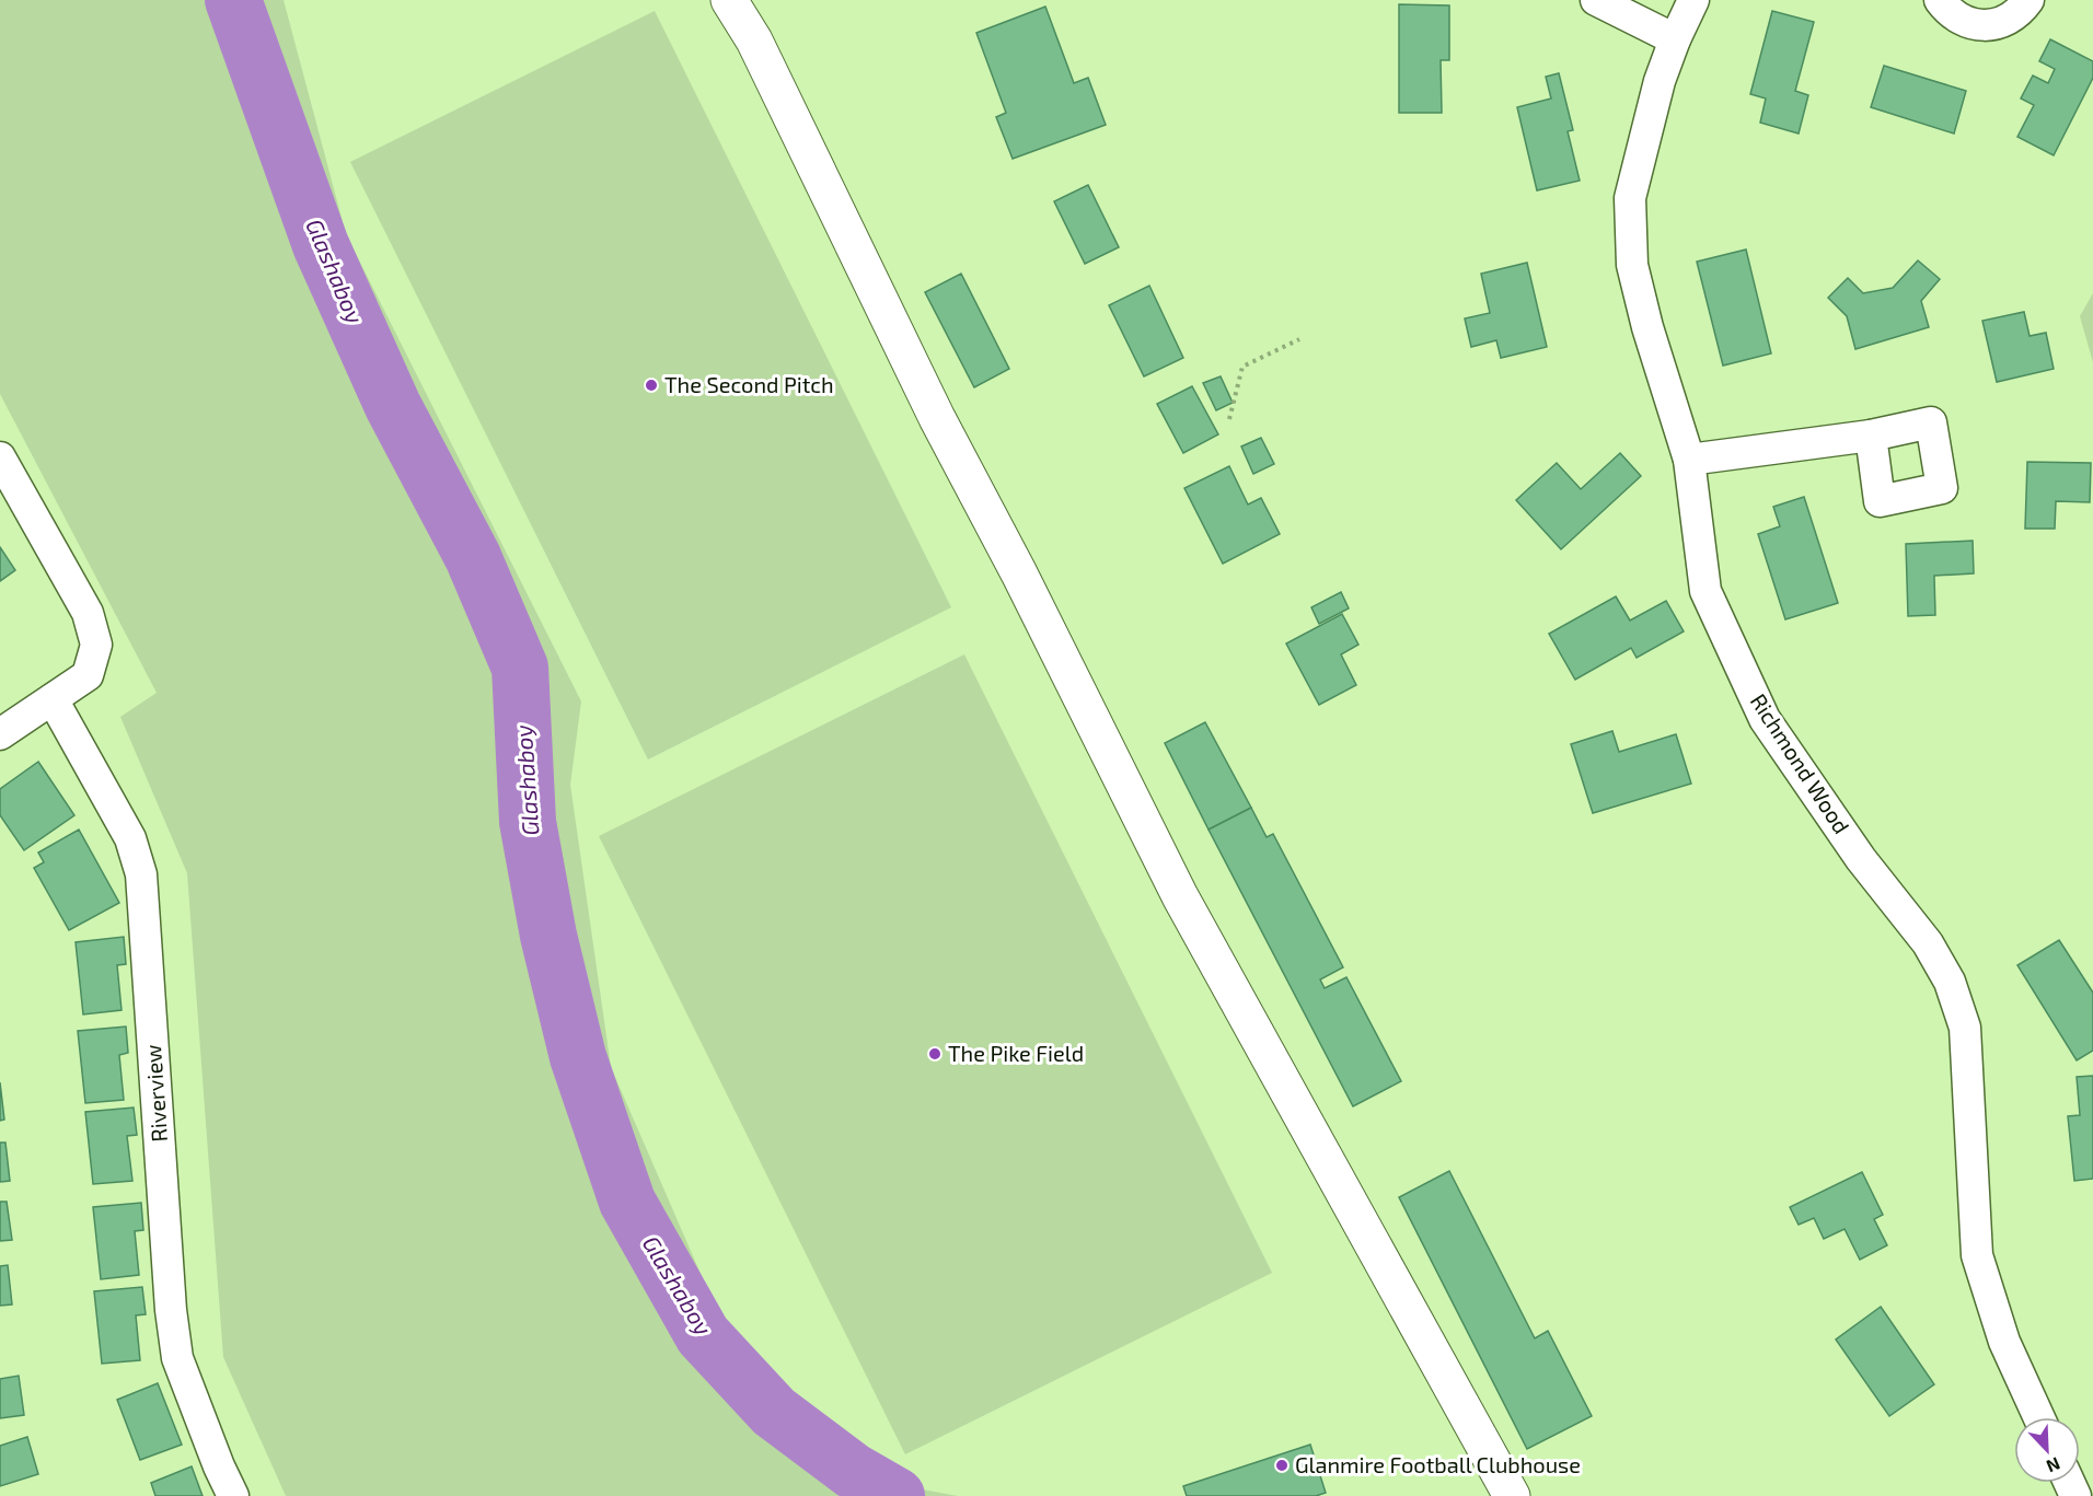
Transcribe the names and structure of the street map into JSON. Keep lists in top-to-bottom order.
{
  "streets": {
    "street": ["Richmond Wood", "Riverview"]
  },
  "water": ["Glashaboy"],
  "places": ["The Second Pitch", "The Pike Field", "Glanmire Football Clubhouse"],
  "north": "bottom right"
}
